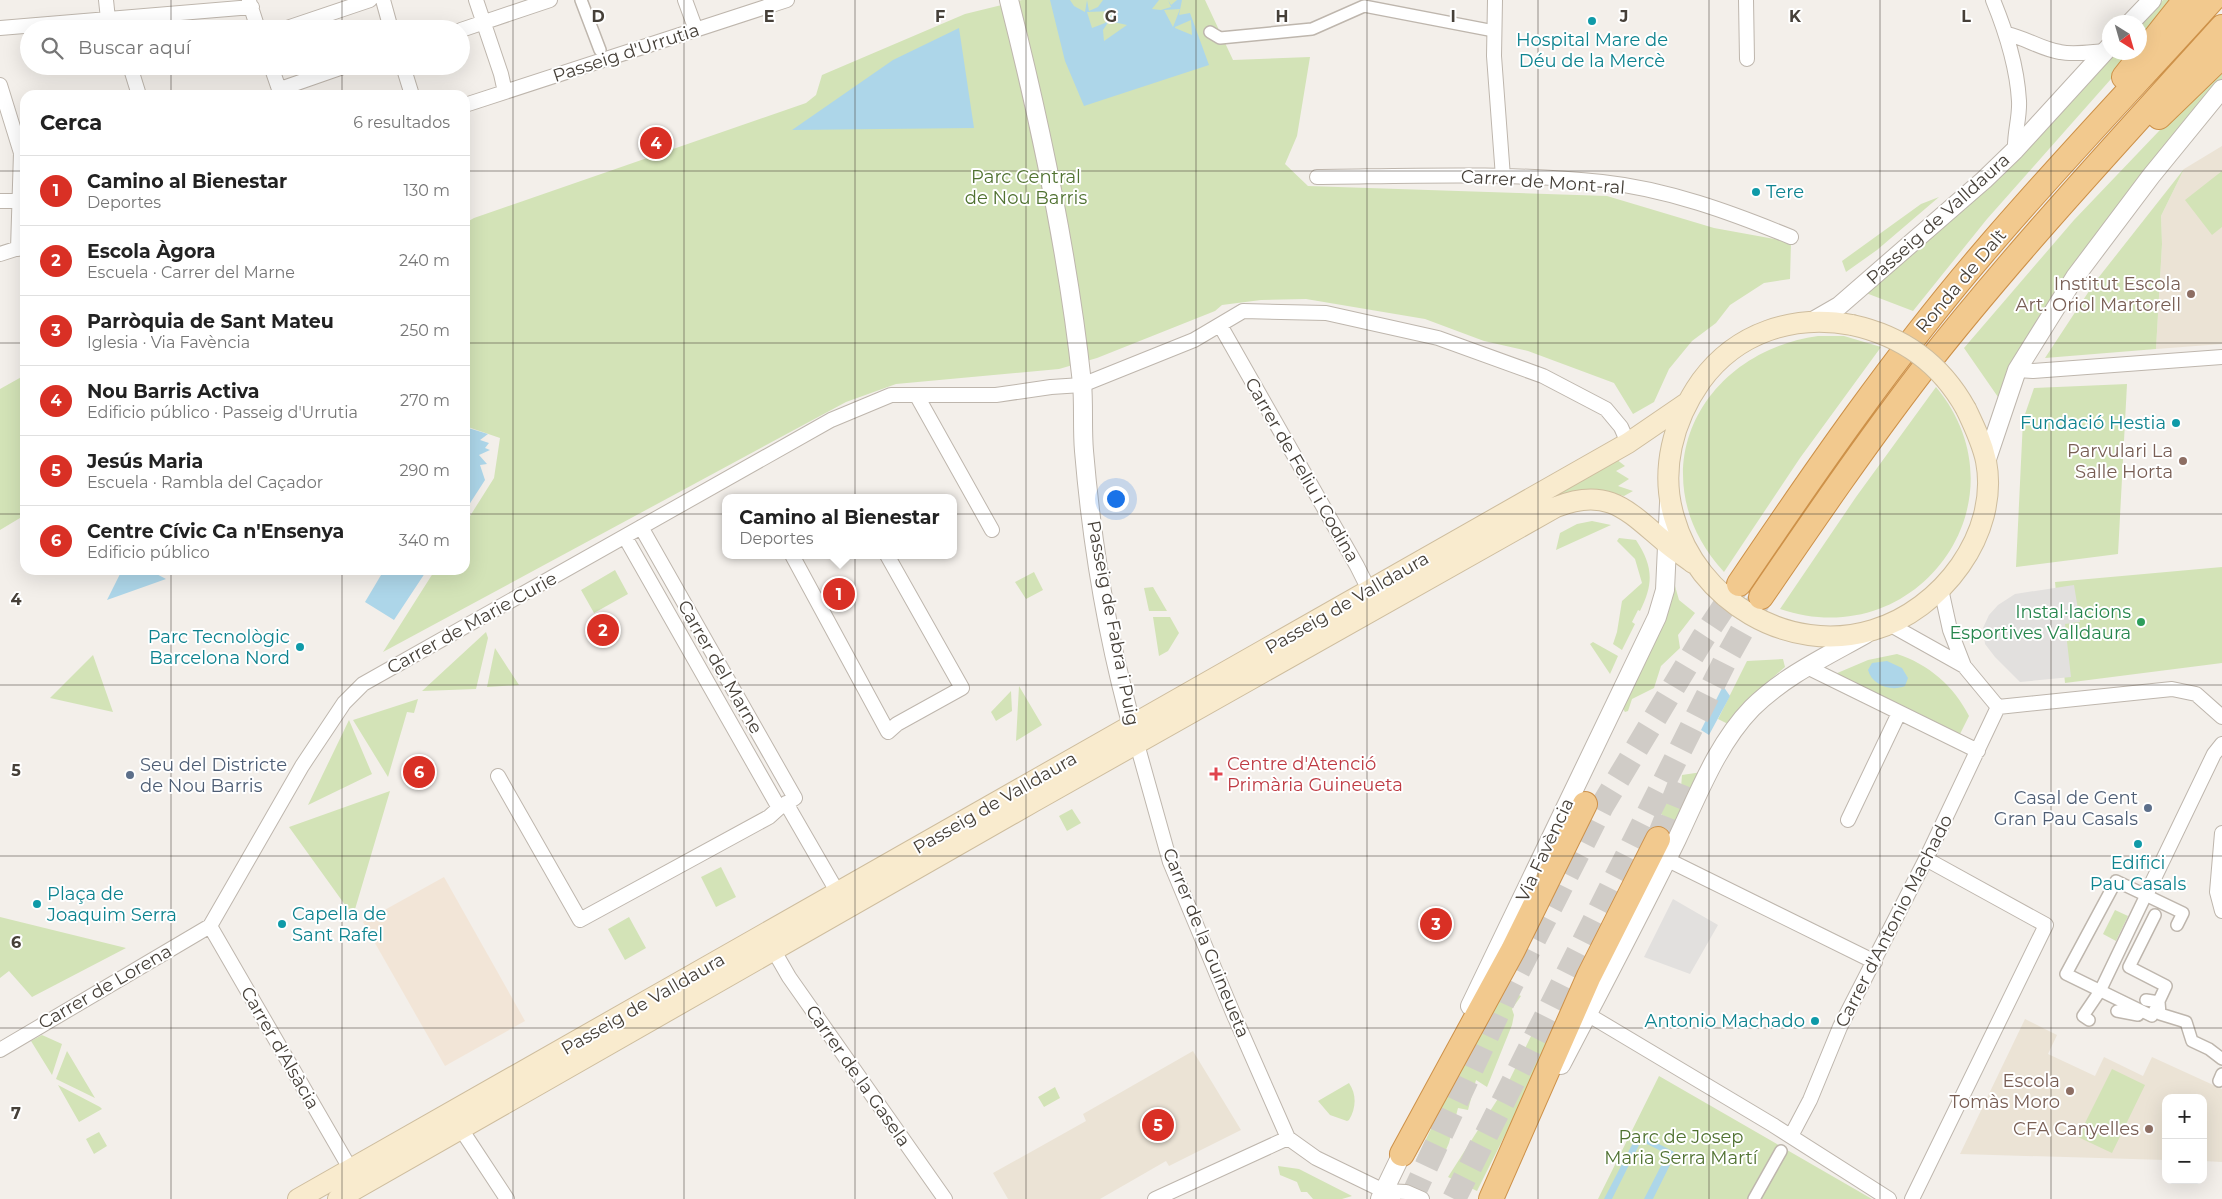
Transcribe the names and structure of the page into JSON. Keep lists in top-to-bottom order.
{
  "streets": {
    "highway": ["Ronda de Dalt"],
    "main road": ["Passeig de Valldaura"],
    "street": [
      "Passeig d'Urrutia",
      "Carrer de Mont-ral",
      "Carrer de Feliu i Codina",
      "Carrer de Marie Curie",
      "Passeig de Fabra i Puig",
      "Carrer del Marne",
      "Via Favència",
      "Carrer d'Antonio Machado",
      "Carrer de la Guineueta",
      "Carrer de Lorena",
      "Carrer d'Alsàcia",
      "Carrer de la Gasela"
    ]
  },
  "crossings": [
    ["Passeig de Valldaura", "Carrer de Feliu i Codina"],
    ["Passeig de Valldaura", "Carrer de Marie Curie"],
    ["Passeig de Valldaura", "Passeig de Fabra i Puig"],
    ["Passeig de Valldaura", "Carrer del Marne"],
    ["Passeig de Valldaura", "Via Favència"],
    ["Passeig de Valldaura", "Carrer de la Guineueta"],
    ["Passeig de Valldaura", "Carrer d'Alsàcia"],
    ["Passeig de Valldaura", "Carrer de la Gasela"],
    ["Carrer de Feliu i Codina", "Carrer de Marie Curie"],
    ["Carrer de Marie Curie", "Passeig de Fabra i Puig"],
    ["Carrer de Marie Curie", "Carrer del Marne"],
    ["Carrer de Marie Curie", "Carrer de Lorena"],
    ["Carrer de Marie Curie", "Carrer d'Alsàcia"],
    ["Passeig de Fabra i Puig", "Carrer de la Guineueta"],
    ["Carrer de Lorena", "Carrer d'Alsàcia"]
  ],
  "parks": ["Parc Central de Nou Barris", "Parc de Josep Maria Serra Martí"],
  "places": {
    "other": [
      "Hospital Mare de Déu de la Mercè",
      "Tere",
      "Institut Escola Art. Oriol Martorell",
      "Fundació Hestia",
      "Parvulari La Salle Horta",
      "Instal·lacions Esportives Valldaura",
      "Parc Tecnològic Barcelona Nord",
      "Seu del Districte de Nou Barris",
      "Casal de Gent Gran Pau Casals",
      "Edifici Pau Casals",
      "Plaça de Joaquim Serra",
      "Capella de Sant Rafel",
      "Antonio Machado",
      "Escola Tomàs Moro",
      "CFA Canyelles"
    ],
    "health": ["Centre d'Atenció Primària Guineueta"]
  },
  "north": "bottom right",
  "page": {
    "search": "Buscar aquí",
    "heading": ["Cerca", "6 resultados"],
    "pins": [
      "4",
      "1",
      "2",
      "6",
      "3",
      "5"
    ],
    "list": [
      {
        "mark": "1",
        "name": "Camino al Bienestar",
        "note": "Deportes",
        "value": "130 m"
      },
      {
        "mark": "2",
        "name": "Escola Àgora",
        "note": "Escuela · Carrer del Marne",
        "value": "240 m"
      },
      {
        "mark": "3",
        "name": "Parròquia de Sant Mateu",
        "note": "Iglesia · Via Favència",
        "value": "250 m"
      },
      {
        "mark": "4",
        "name": "Nou Barris Activa",
        "note": "Edificio público · Passeig d'Urrutia",
        "value": "270 m"
      },
      {
        "mark": "5",
        "name": "Jesús Maria",
        "note": "Escuela · Rambla del Caçador",
        "value": "290 m"
      },
      {
        "mark": "6",
        "name": "Centre Cívic Ca n'Ensenya",
        "note": "Edificio público",
        "value": "340 m"
      }
    ],
    "popup": ["Camino al Bienestar", "Deportes"],
    "map_buttons": ["+", "−"]
  },
  "grid": {
    "columns": [
      "D",
      "E",
      "F",
      "G",
      "H",
      "I",
      "J",
      "K",
      "L"
    ],
    "rows": [
      "4",
      "5",
      "6",
      "7"
    ]
  }
}
